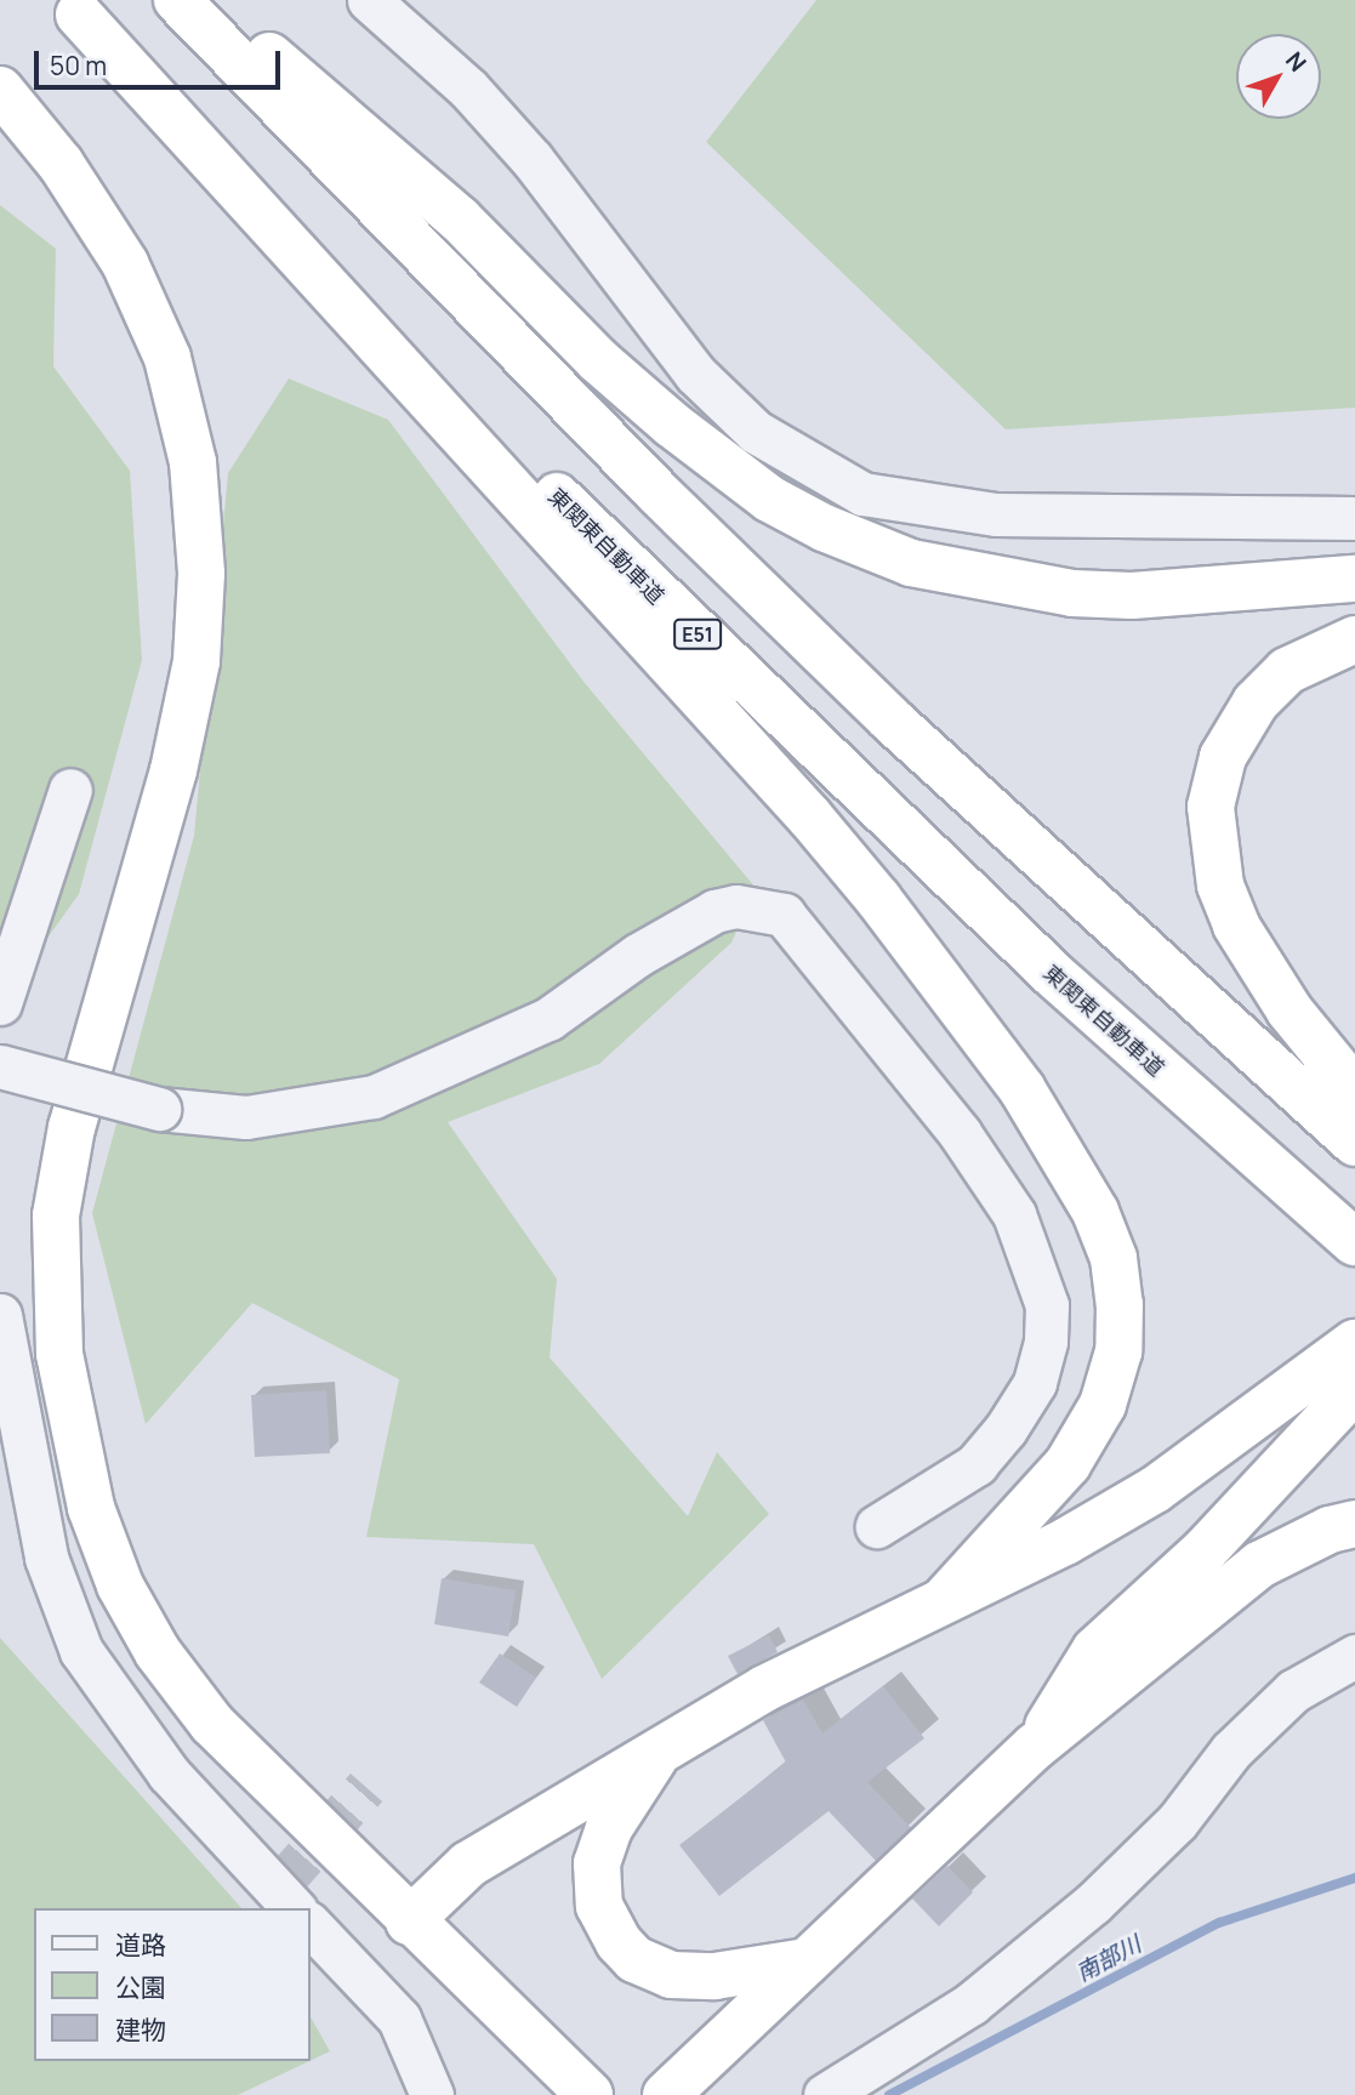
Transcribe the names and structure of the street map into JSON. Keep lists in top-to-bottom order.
{
  "streets": {
    "highway": ["東関東自動車道", "E51"]
  },
  "water": ["南部川"],
  "legend": ["道路", "公園", "建物"],
  "scale_bar": "50 m",
  "north": "top right"
}
